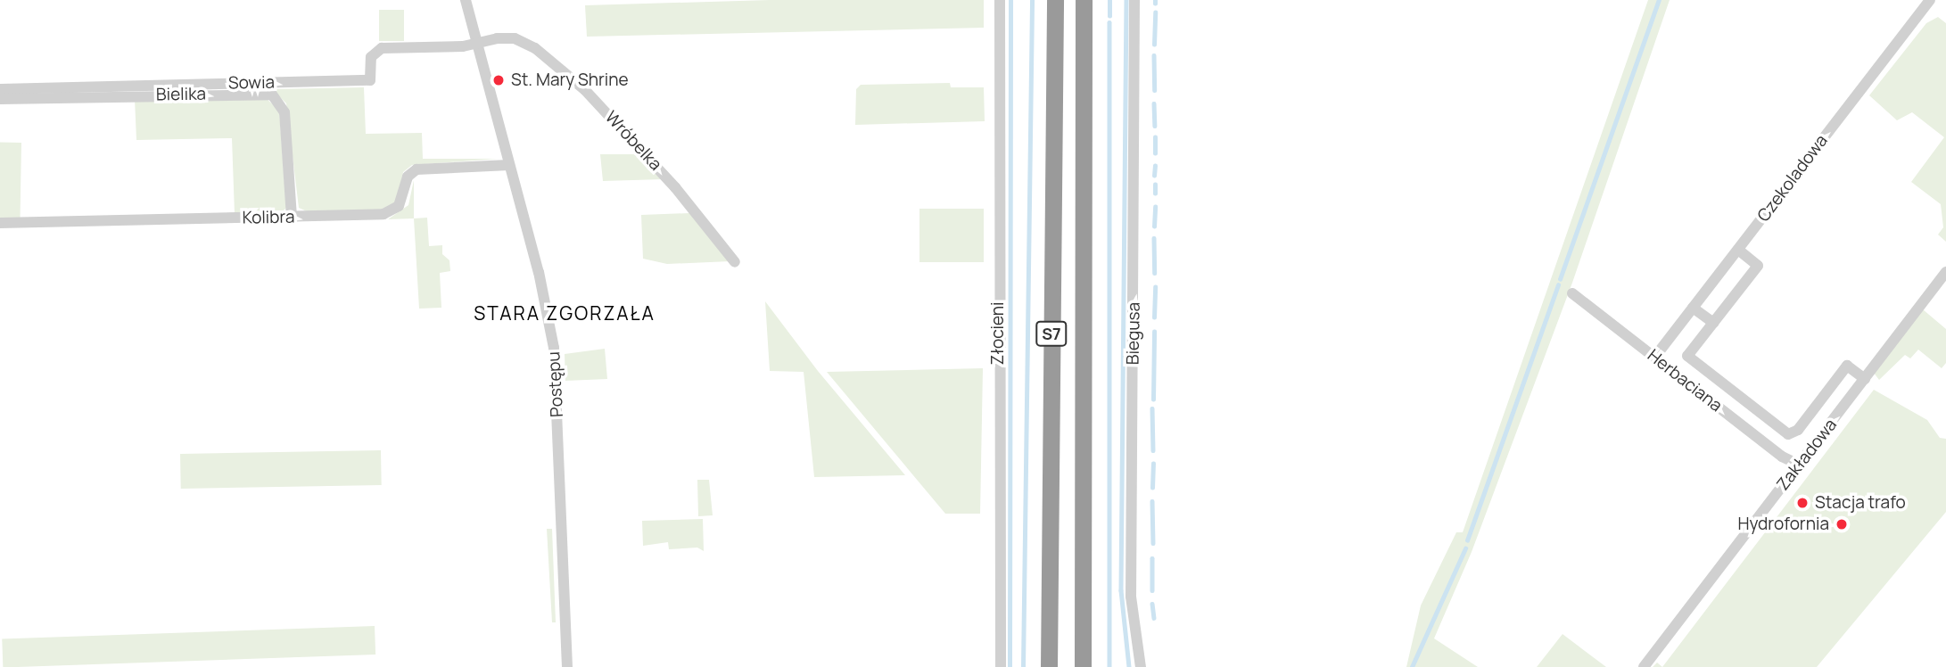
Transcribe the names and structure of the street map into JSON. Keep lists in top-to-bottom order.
{
  "streets": {
    "highway": ["S7"],
    "street": [
      "Sowia",
      "Bielika",
      "Wróbelka",
      "Czekoladowa",
      "Kolibra",
      "Złocieni",
      "Biegusa",
      "Herbaciana",
      "Postępu",
      "Zakładowa"
    ]
  },
  "crossings": [
    ["Sowia", "Wróbelka"],
    ["Sowia", "Postępu"],
    ["Bielika", "Kolibra"],
    ["Wróbelka", "Postępu"],
    ["Czekoladowa", "Herbaciana"],
    ["Kolibra", "Postępu"],
    ["Herbaciana", "Zakładowa"]
  ],
  "districts": ["STARA ZGORZAŁA"],
  "places": ["St. Mary Shrine", "Stacja trafo", "Hydrofornia"]
}
